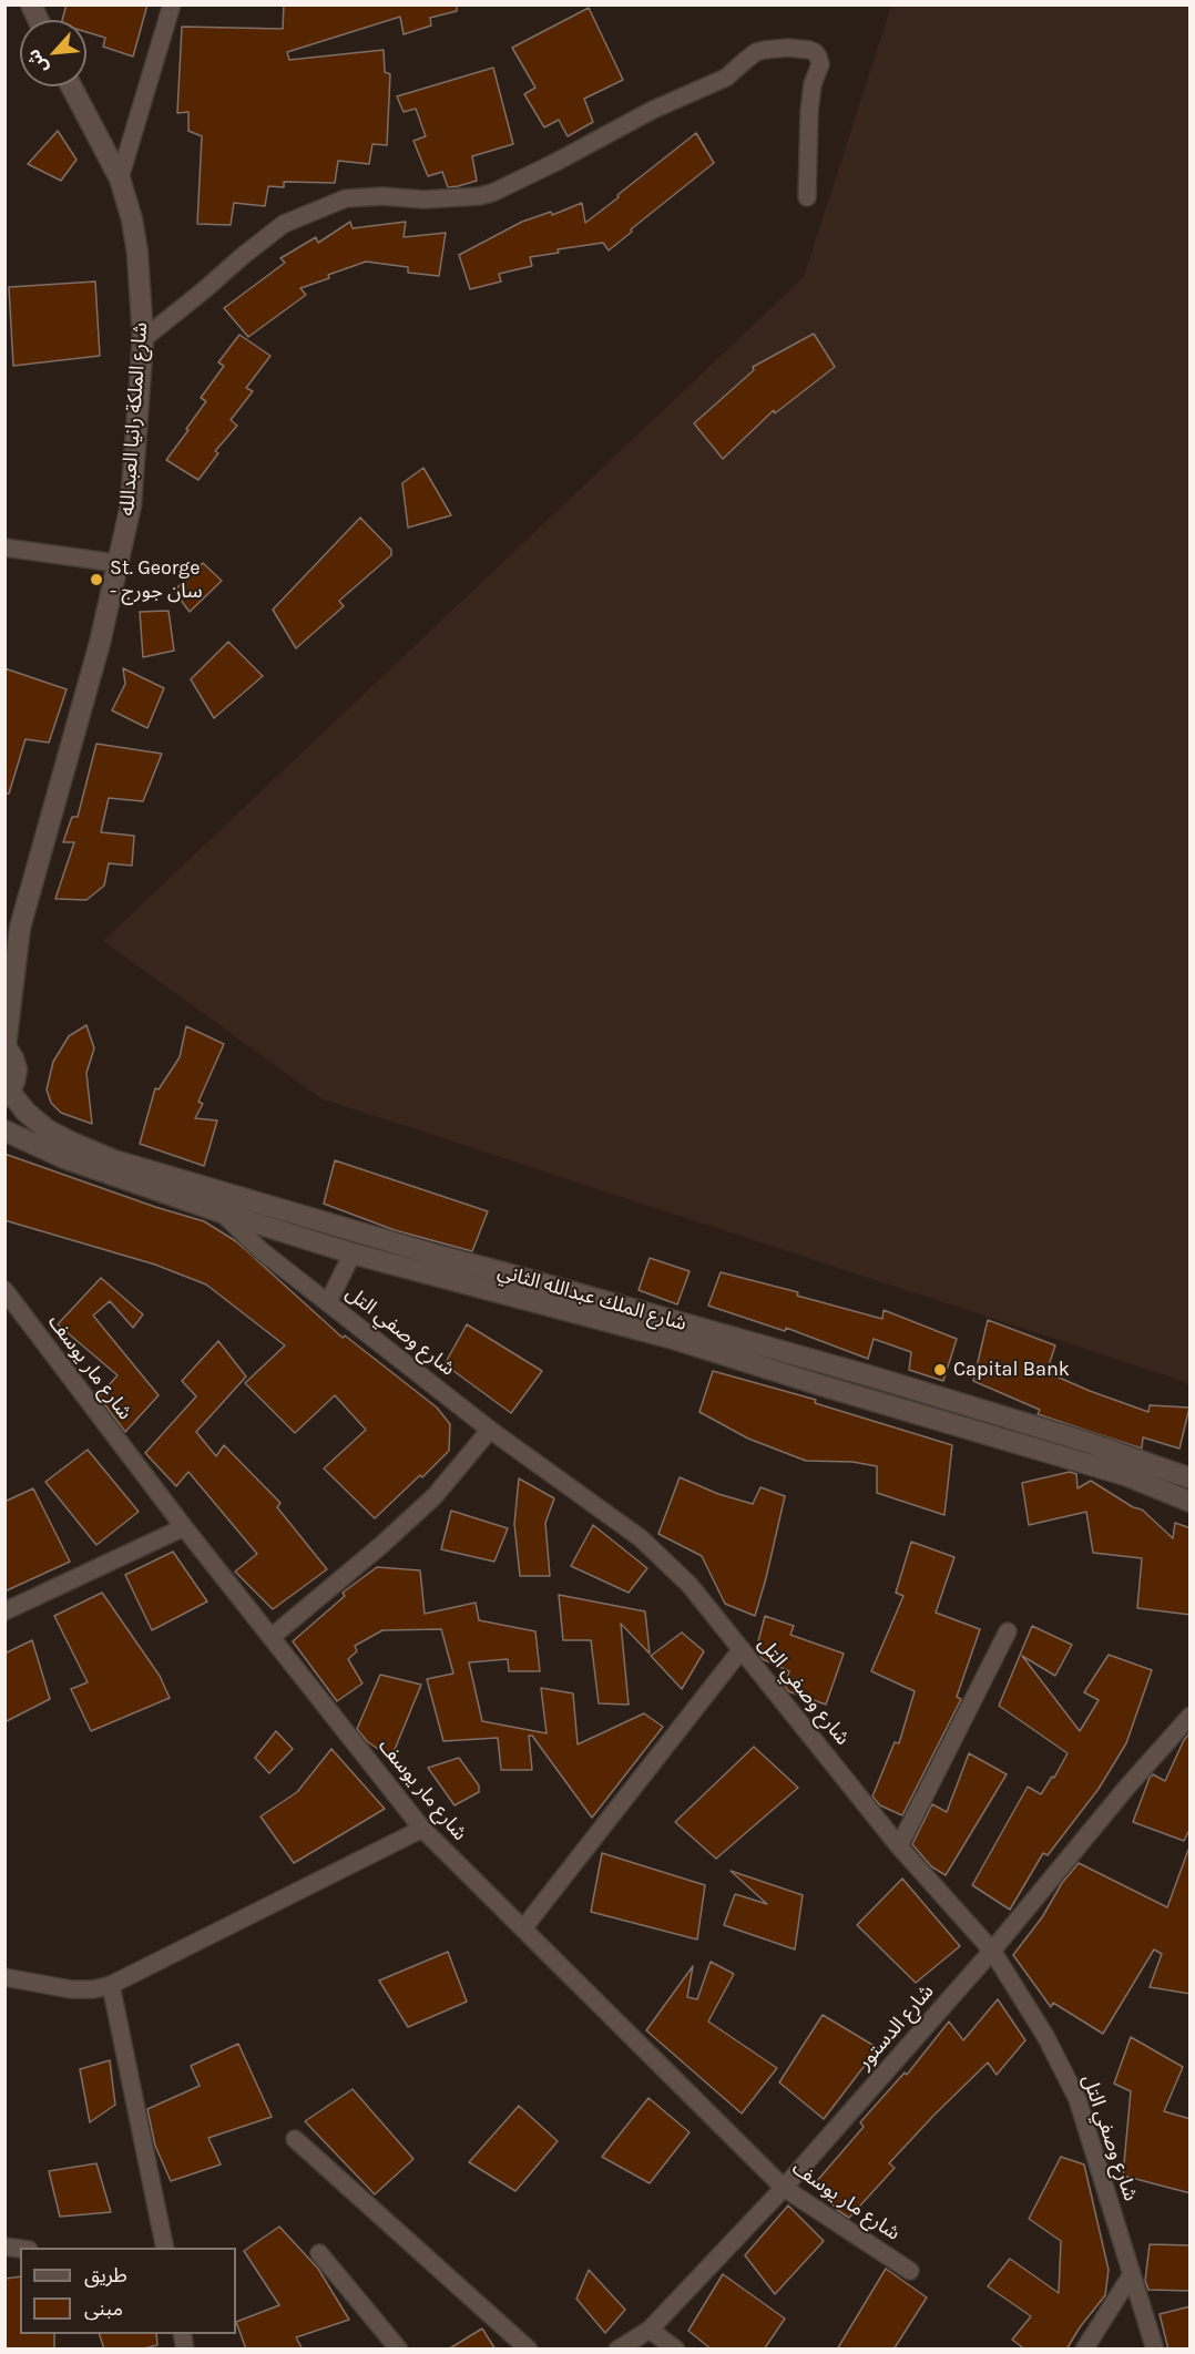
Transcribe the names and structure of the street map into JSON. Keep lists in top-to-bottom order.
{
  "streets": {
    "main road": ["شارع الملكة رانيا العبدالله", "شارع الملك عبدالله الثاني"],
    "street": ["شارع وصفي التل", "شارع مار يوسف", "شارع الدستور"]
  },
  "crossings": [
    ["شارع الملك عبدالله الثاني", "شارع وصفي التل"],
    ["شارع وصفي التل", "شارع الدستور"],
    ["شارع مار يوسف", "شارع الدستور"]
  ],
  "places": ["St. George - سان جورج", "Capital Bank"],
  "legend": ["طريق", "مبنى"],
  "north": "bottom left"
}
